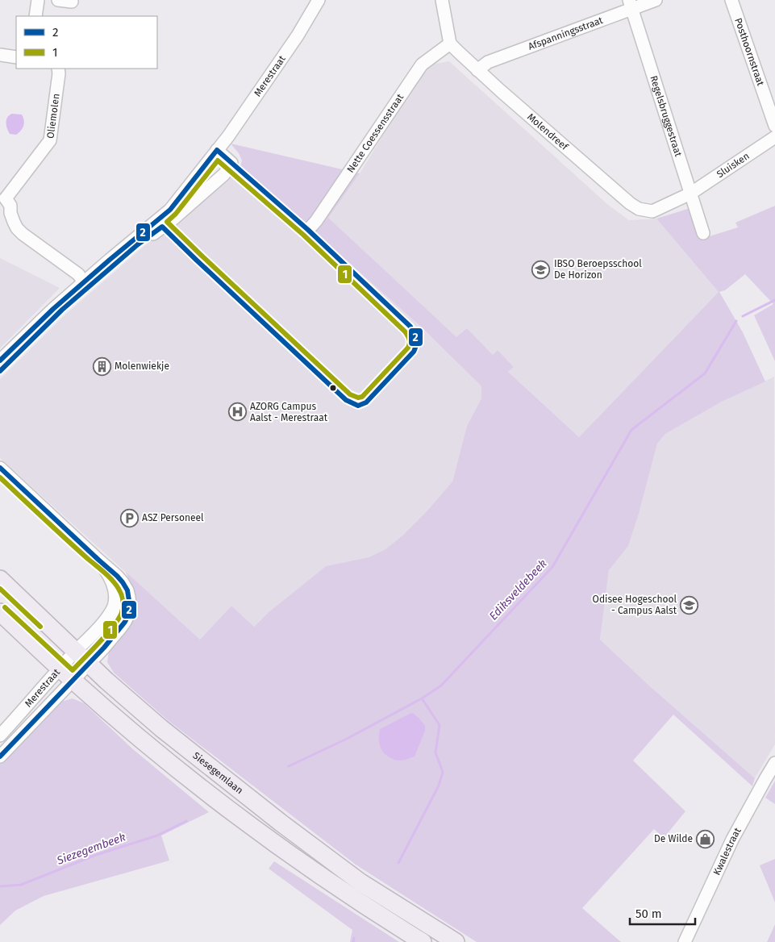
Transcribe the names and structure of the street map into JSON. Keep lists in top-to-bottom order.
{
  "streets": {
    "highway": ["Siesegemlaan"],
    "street": [
      "Afspanningsstraat",
      "Posthoornstraat",
      "Merestraat",
      "Oliemolen",
      "Regelsbruggestraat",
      "Molendreef",
      "Nette Coessensstraat",
      "Sluisken",
      "Kwalestraat"
    ]
  },
  "crossings": [
    ["Afspanningsstraat", "Regelsbruggestraat"],
    ["Afspanningsstraat", "Molendreef"],
    ["Merestraat", "Oliemolen"],
    ["Merestraat", "Siesegemlaan"],
    ["Regelsbruggestraat", "Molendreef"],
    ["Regelsbruggestraat", "Sluisken"],
    ["Molendreef", "Nette Coessensstraat"],
    ["Molendreef", "Sluisken"]
  ],
  "water": ["Ediksveldebeek", "Siezegembeek"],
  "places": {
    "school or university": ["IBSO Beroepsschool De Horizon", "Odisee Hogeschool - Campus Aalst"],
    "building": ["Molenwiekje"],
    "hospital": ["AZORG Campus Aalst - Merestraat"],
    "parking": ["ASZ Personeel"],
    "shop": ["De Wilde"]
  },
  "lines": ["transit line 2", "transit line 1"],
  "legend": ["2", "1"],
  "scale_bar": "50 m"
}
